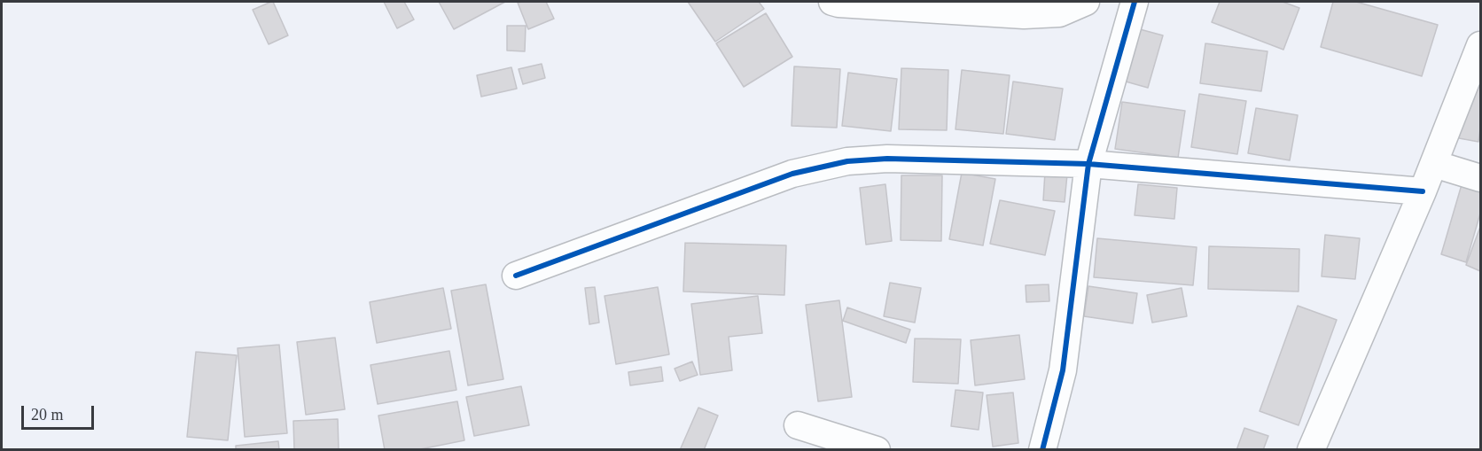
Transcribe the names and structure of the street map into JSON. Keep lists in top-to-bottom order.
{
  "scale_bar": "20 m"
}
